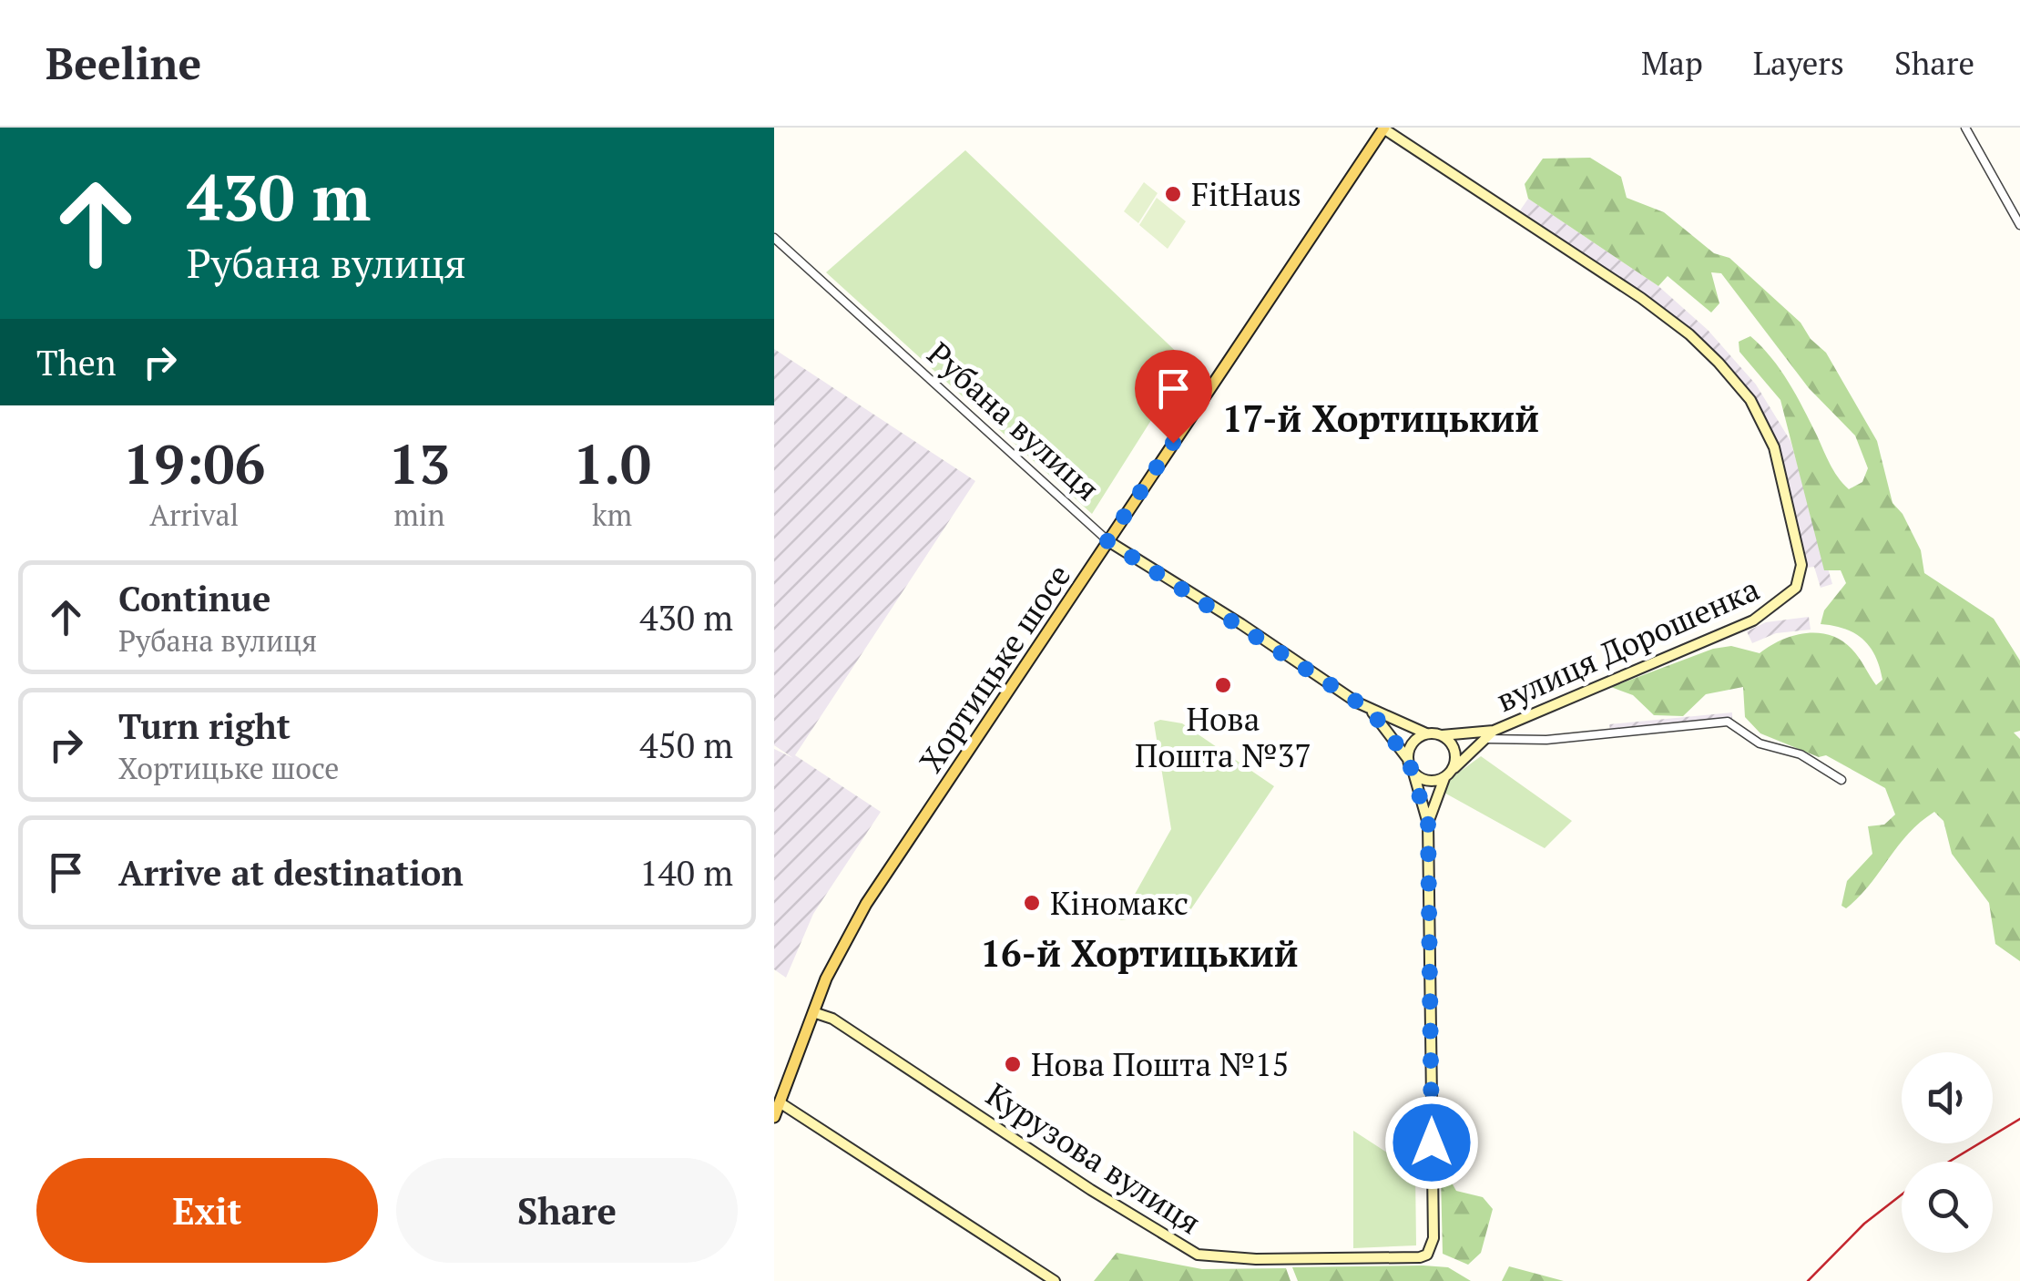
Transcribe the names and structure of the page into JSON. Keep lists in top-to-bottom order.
{
  "streets": {
    "main road": ["Хортицьке шосе"],
    "street": ["Рубана вулиця", "вулиця Дорошенка", "Курузова вулиця"]
  },
  "crossings": [
    ["Рубана вулиця", "вулиця Дорошенка"],
    ["Рубана вулиця", "Хортицьке шосе"],
    ["вулиця Дорошенка", "Хортицьке шосе"],
    ["Хортицьке шосе", "Курузова вулиця"]
  ],
  "districts": ["17-й Хортицький", "16-й Хортицький"],
  "places": [
    "FitHaus",
    "Нова Пошта №37",
    "Кіномакс",
    "Нова Пошта №15"
  ],
  "page": {
    "header": "Beeline",
    "nav": ["Map", "Layers", "Share"],
    "turn": ["430 m", "Рубана вулиця"],
    "then": "Then",
    "eta": [
      "19:06",
      "Arrival",
      "13",
      "min",
      "1.0",
      "km"
    ],
    "list": [
      {
        "name": "Continue",
        "note": "Рубана вулиця",
        "value": "430 m"
      },
      {
        "name": "Turn right",
        "note": "Хортицьке шосе",
        "value": "450 m"
      },
      {
        "name": "Arrive at destination",
        "value": "140 m"
      }
    ],
    "buttons": ["Exit", "Share"]
  }
}
